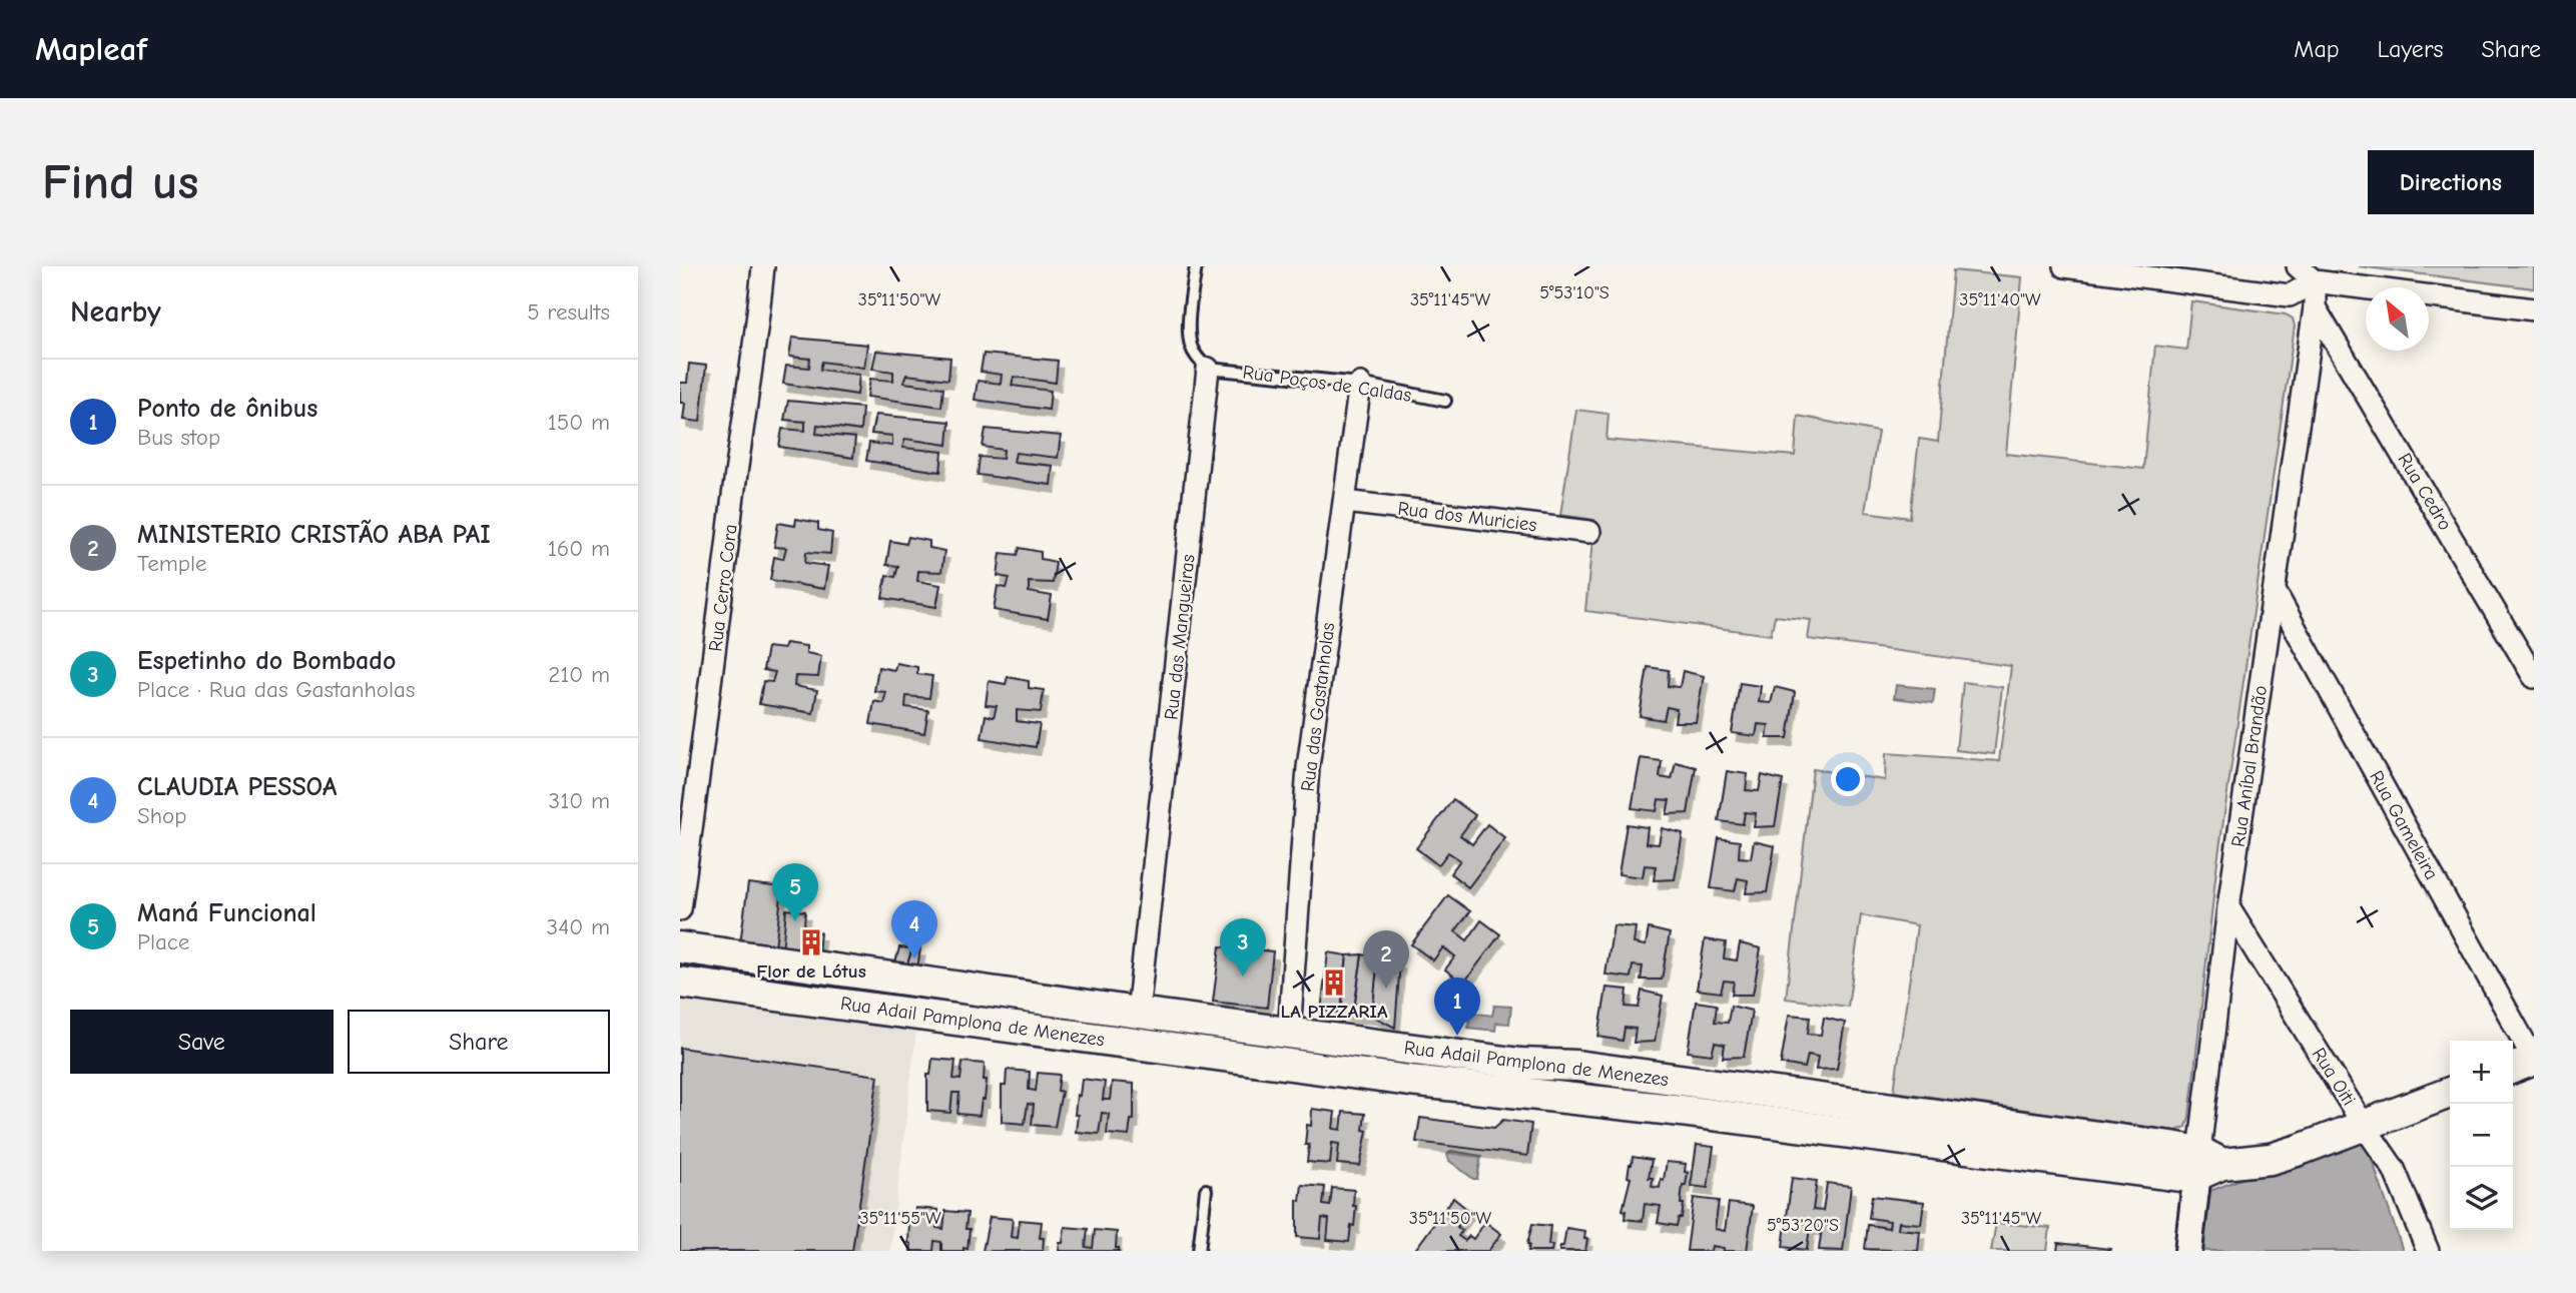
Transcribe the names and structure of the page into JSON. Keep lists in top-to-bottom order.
{
  "streets": {
    "main road": ["Rua Adail Pamplona de Menezes"],
    "street": [
      "Rua Cedro",
      "Rua dos Muricies",
      "Rua Cerro Cora",
      "Rua das Mangueiras",
      "Rua das Gastanholas",
      "Rua Aníbal Brandão",
      "Rua Gameleira",
      "Rua Oiti"
    ],
    "lane": ["Rua Poços de Caldas"]
  },
  "crossings": [
    ["Rua Poços de Caldas", "Rua das Mangueiras"],
    ["Rua Poços de Caldas", "Rua das Gastanholas"],
    ["Rua Cedro", "Rua Aníbal Brandão"],
    ["Rua dos Muricies", "Rua das Gastanholas"],
    ["Rua das Mangueiras", "Rua Adail Pamplona de Menezes"],
    ["Rua das Gastanholas", "Rua Adail Pamplona de Menezes"],
    ["Rua Aníbal Brandão", "Rua Gameleira"],
    ["Rua Aníbal Brandão", "Rua Adail Pamplona de Menezes"],
    ["Rua Aníbal Brandão", "Rua Oiti"],
    ["Rua Adail Pamplona de Menezes", "Rua Oiti"]
  ],
  "places": {
    "building": ["Flor de Lótus", "LA PIZZARIA"]
  },
  "north": "top left",
  "page": {
    "header": "Mapleaf",
    "nav": ["Map", "Layers", "Share"],
    "buttons": [
      "Directions",
      ["Save", "Share"]
    ],
    "title": "Find us",
    "heading": ["Nearby", "5 results"],
    "list": [
      {
        "mark": "1",
        "name": "Ponto de ônibus",
        "note": "Bus stop",
        "value": "150 m"
      },
      {
        "mark": "2",
        "name": "MINISTERIO CRISTÃO ABA PAI",
        "note": "Temple",
        "value": "160 m"
      },
      {
        "mark": "3",
        "name": "Espetinho do Bombado",
        "note": "Place · Rua das Gastanholas",
        "value": "210 m"
      },
      {
        "mark": "4",
        "name": "CLAUDIA PESSOA",
        "note": "Shop",
        "value": "310 m"
      },
      {
        "mark": "5",
        "name": "Maná Funcional",
        "note": "Place",
        "value": "340 m"
      }
    ],
    "pins": [
      "5",
      "4",
      "3",
      "2",
      "1"
    ],
    "map_buttons": ["+", "−"]
  },
  "coordinates": [
    "5°53'10\"S",
    "35°11'50\"W",
    "35°11'45\"W",
    "35°11'40\"W",
    "35°11'55\"W",
    "5°53'20\"S"
  ]
}
